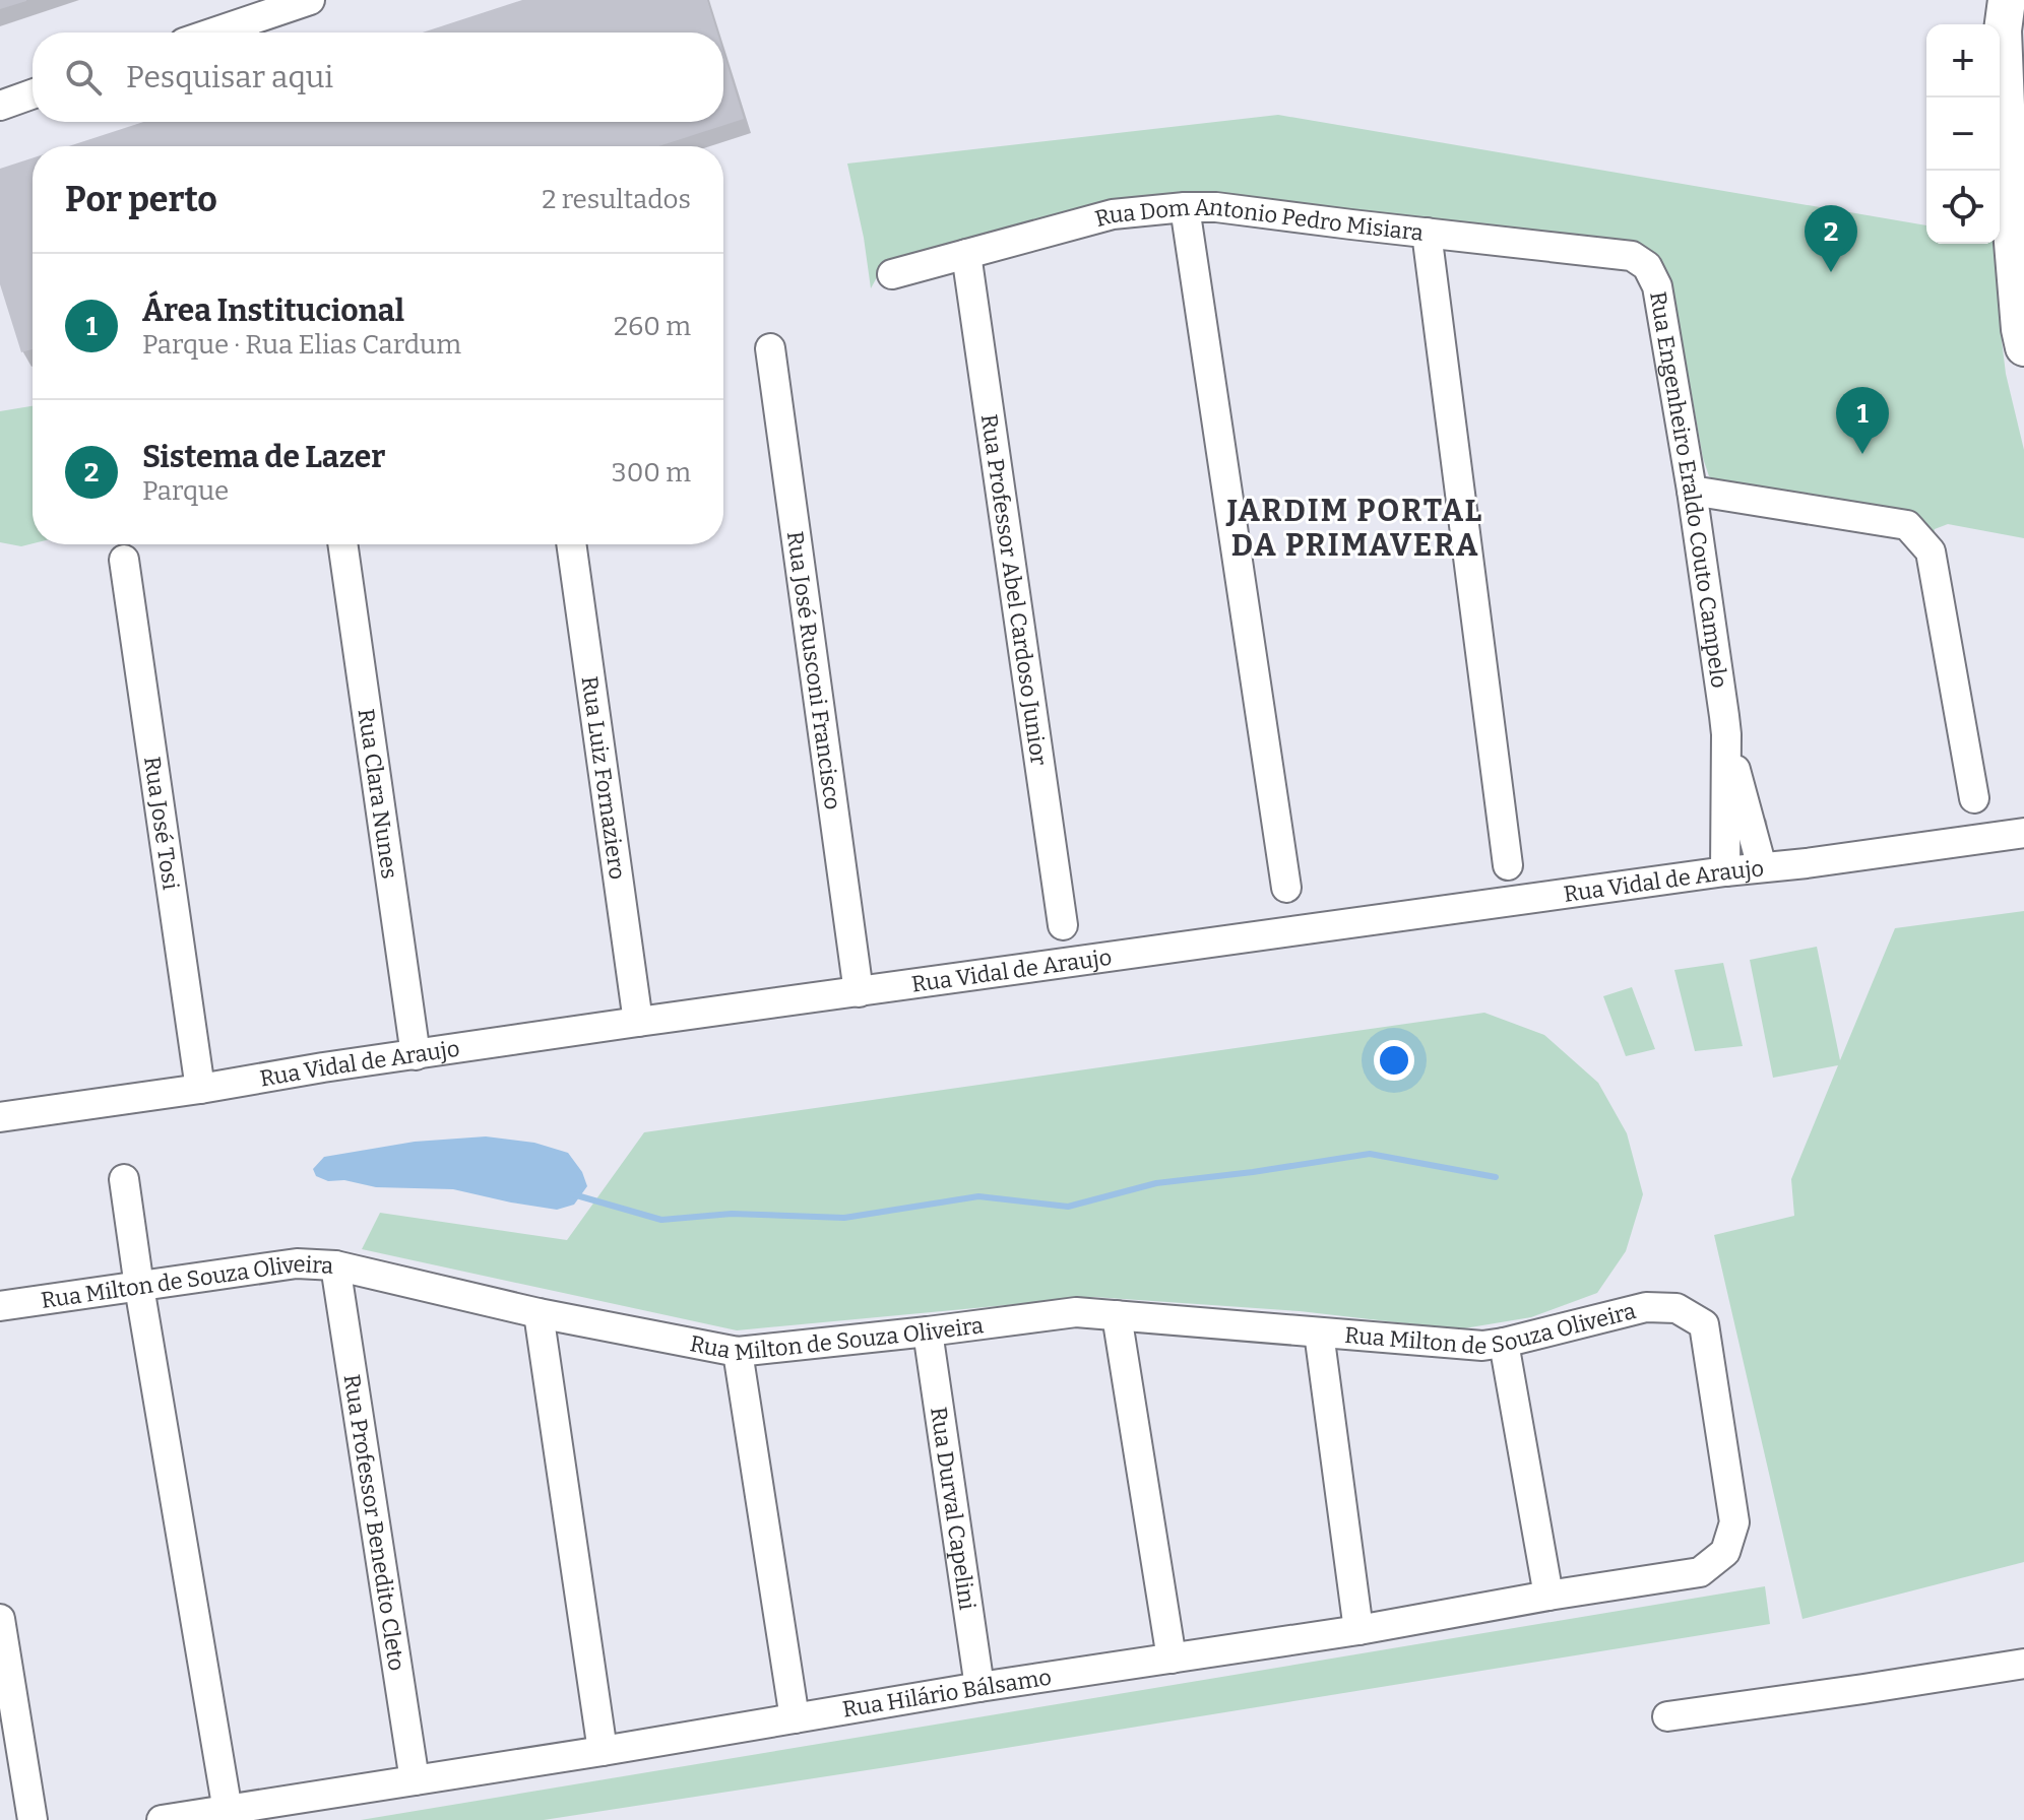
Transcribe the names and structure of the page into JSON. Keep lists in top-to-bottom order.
{
  "streets": {
    "street": [
      "Rua Dom Antonio Pedro Misiara",
      "Rua Engenheiro Eraldo Couto Campelo",
      "Rua Professor Abel Cardoso Junior",
      "Rua José Rusconi Francisco",
      "Rua Luiz Fornaziero",
      "Rua Clara Nunes",
      "Rua José Tosi",
      "Rua Vidal de Araujo",
      "Rua Milton de Souza Oliveira",
      "Rua Durval Capelini",
      "Rua Professor Benedito Cleto",
      "Rua Hilário Bálsamo"
    ]
  },
  "crossings": [
    ["Rua Dom Antonio Pedro Misiara", "Rua Engenheiro Eraldo Couto Campelo"],
    ["Rua Dom Antonio Pedro Misiara", "Rua Professor Abel Cardoso Junior"],
    ["Rua Engenheiro Eraldo Couto Campelo", "Rua Vidal de Araujo"],
    ["Rua José Rusconi Francisco", "Rua Vidal de Araujo"],
    ["Rua Luiz Fornaziero", "Rua Vidal de Araujo"],
    ["Rua Clara Nunes", "Rua Vidal de Araujo"],
    ["Rua José Tosi", "Rua Vidal de Araujo"],
    ["Rua Milton de Souza Oliveira", "Rua Durval Capelini"],
    ["Rua Milton de Souza Oliveira", "Rua Professor Benedito Cleto"],
    ["Rua Milton de Souza Oliveira", "Rua Hilário Bálsamo"],
    ["Rua Durval Capelini", "Rua Hilário Bálsamo"],
    ["Rua Professor Benedito Cleto", "Rua Hilário Bálsamo"]
  ],
  "districts": ["JARDIM PORTAL DA PRIMAVERA"],
  "page": {
    "map_buttons": ["+", "−"],
    "search": "Pesquisar aqui",
    "heading": ["Por perto", "2 resultados"],
    "pins": ["2", "1"],
    "list": [
      {
        "mark": "1",
        "name": "Área Institucional",
        "note": "Parque · Rua Elias Cardum",
        "value": "260 m"
      },
      {
        "mark": "2",
        "name": "Sistema de Lazer",
        "note": "Parque",
        "value": "300 m"
      }
    ]
  }
}
